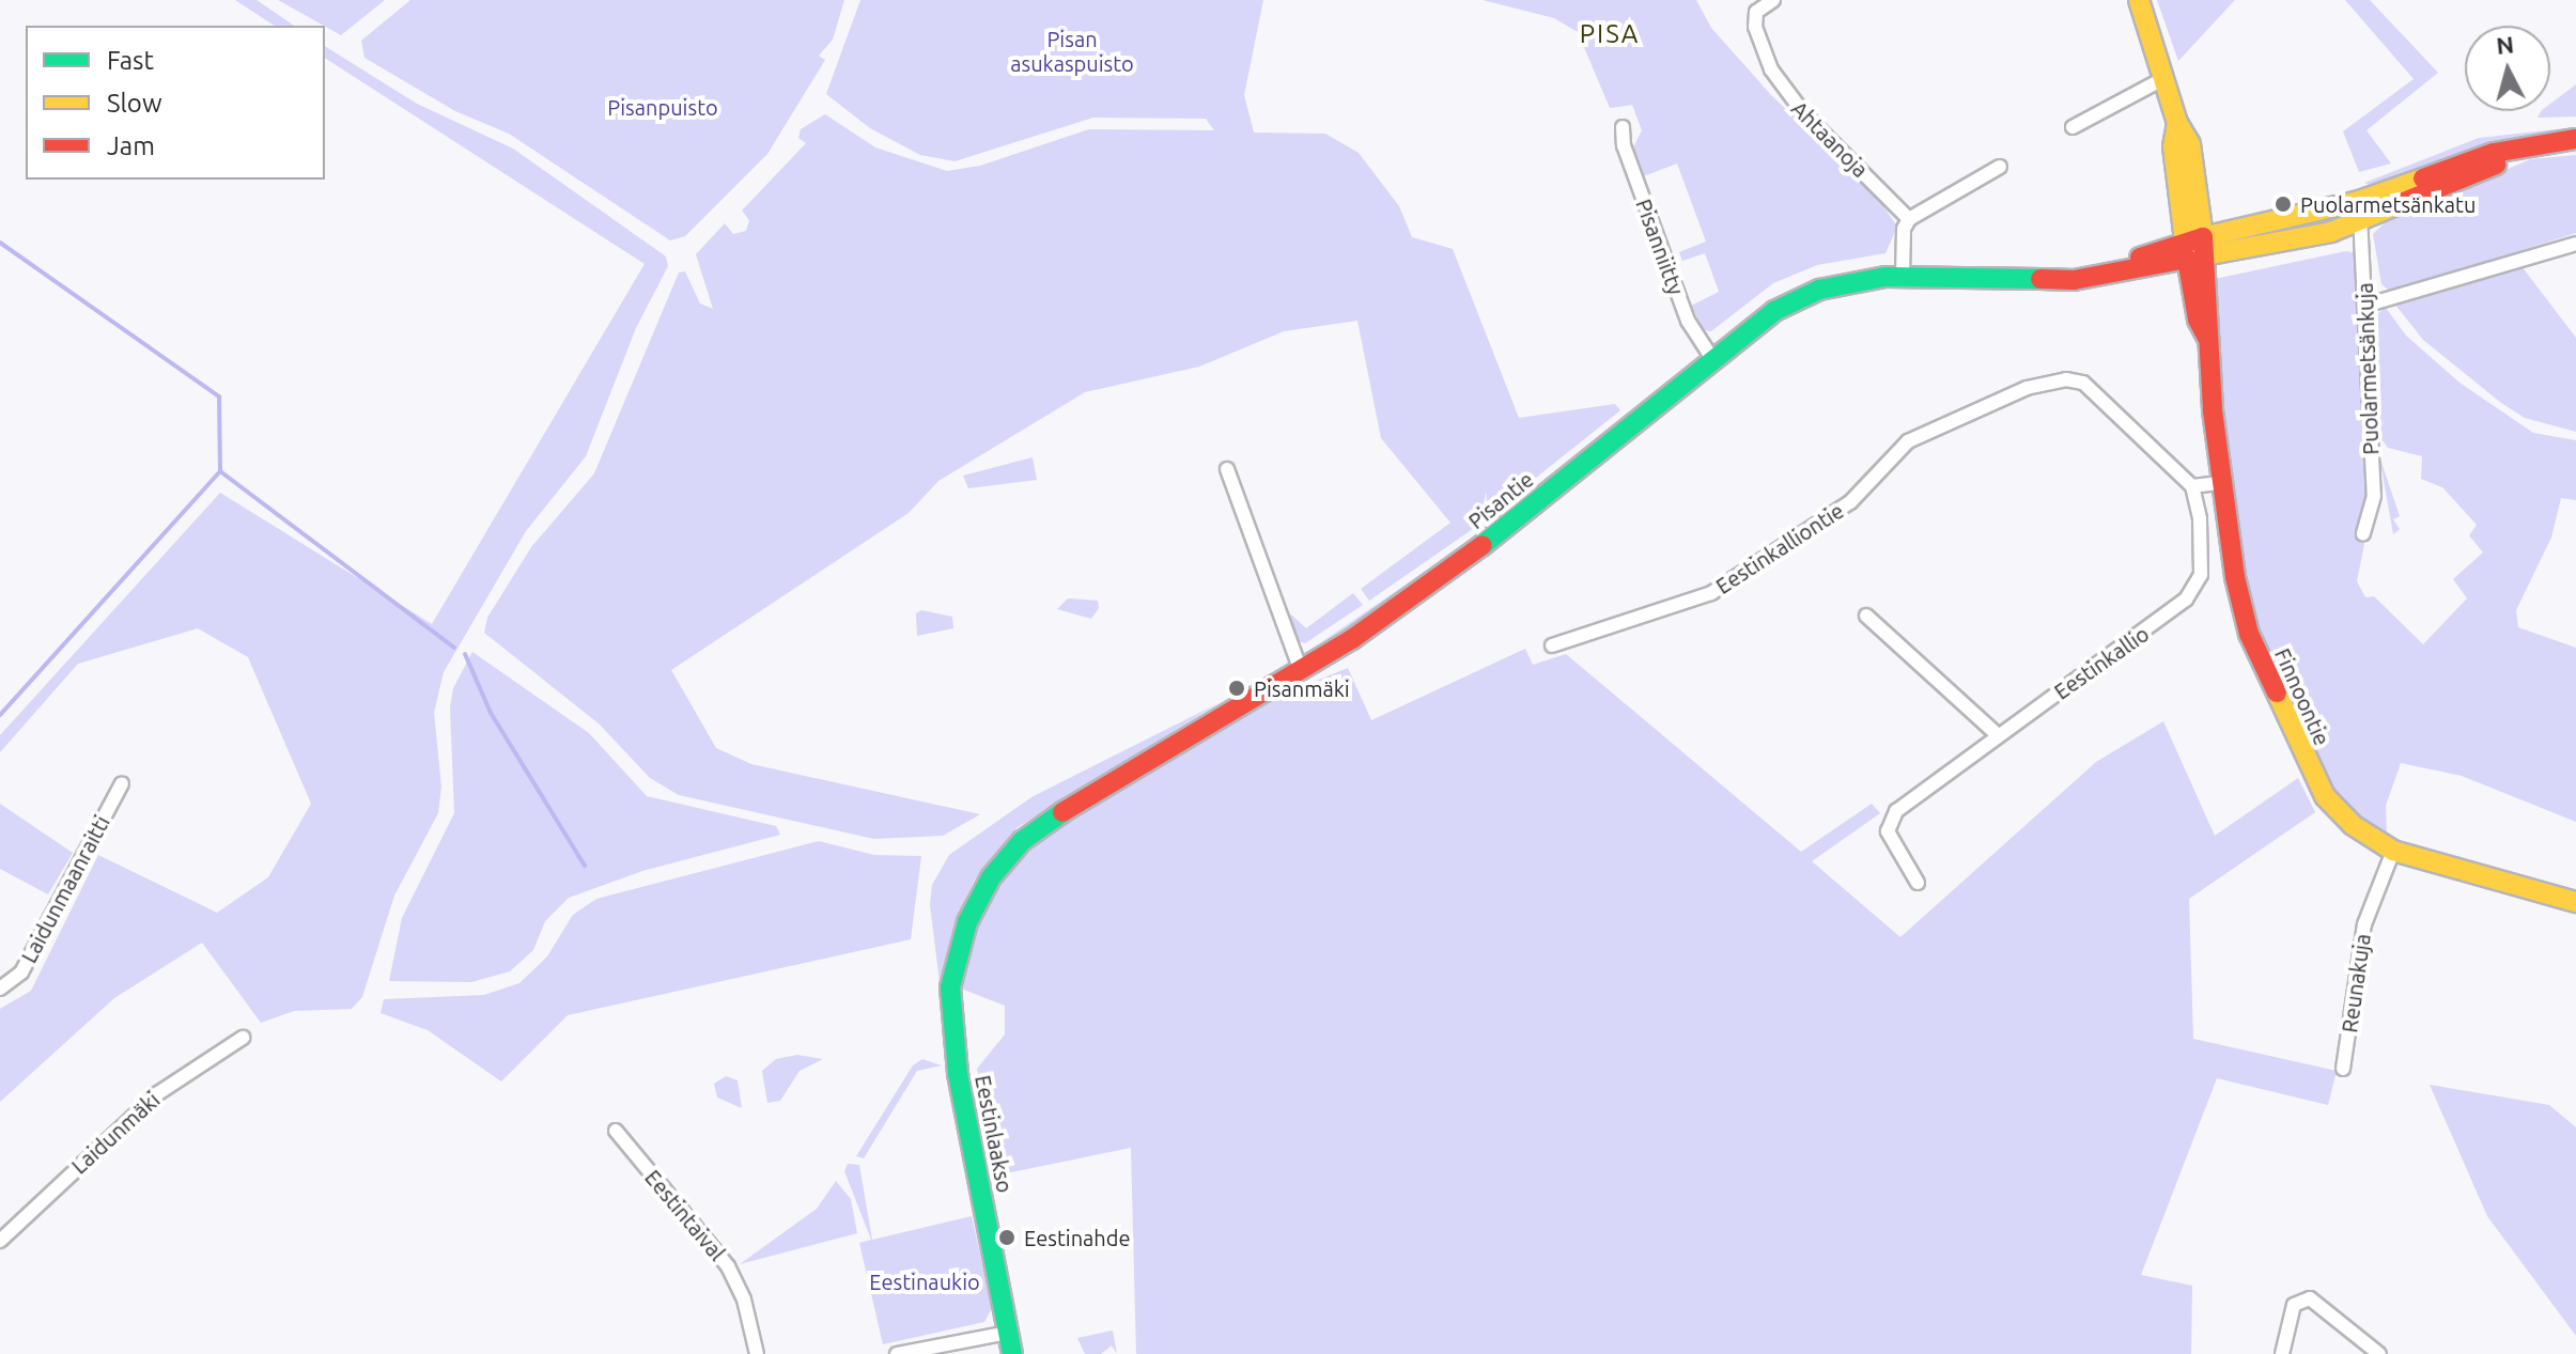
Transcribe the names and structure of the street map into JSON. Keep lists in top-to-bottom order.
{
  "streets": {
    "street": [
      "Ahtaanoja",
      "Pisanniitty",
      "Puolarmetsänkuja",
      "Pisantie",
      "Eestinkalliontie",
      "Eestinkallio",
      "Finnoontie",
      "Laidunmaanraitti",
      "Reunakuja",
      "Laidunmäki",
      "Eestinlaakso",
      "Eestintaival"
    ]
  },
  "crossings": [
    ["Pisanniitty", "Pisantie"],
    ["Pisantie", "Finnoontie"],
    ["Pisantie", "Eestinlaakso"],
    ["Eestinkalliontie", "Eestinkallio"],
    ["Finnoontie", "Reunakuja"]
  ],
  "districts": ["PISA"],
  "parks": ["Pisan asukaspuisto", "Pisanpuisto", "Eestinaukio"],
  "places": ["Puolarmetsänkatu", "Pisanmäki", "Eestinahde"],
  "legend": ["Fast", "Slow", "Jam"],
  "north": "top"
}
